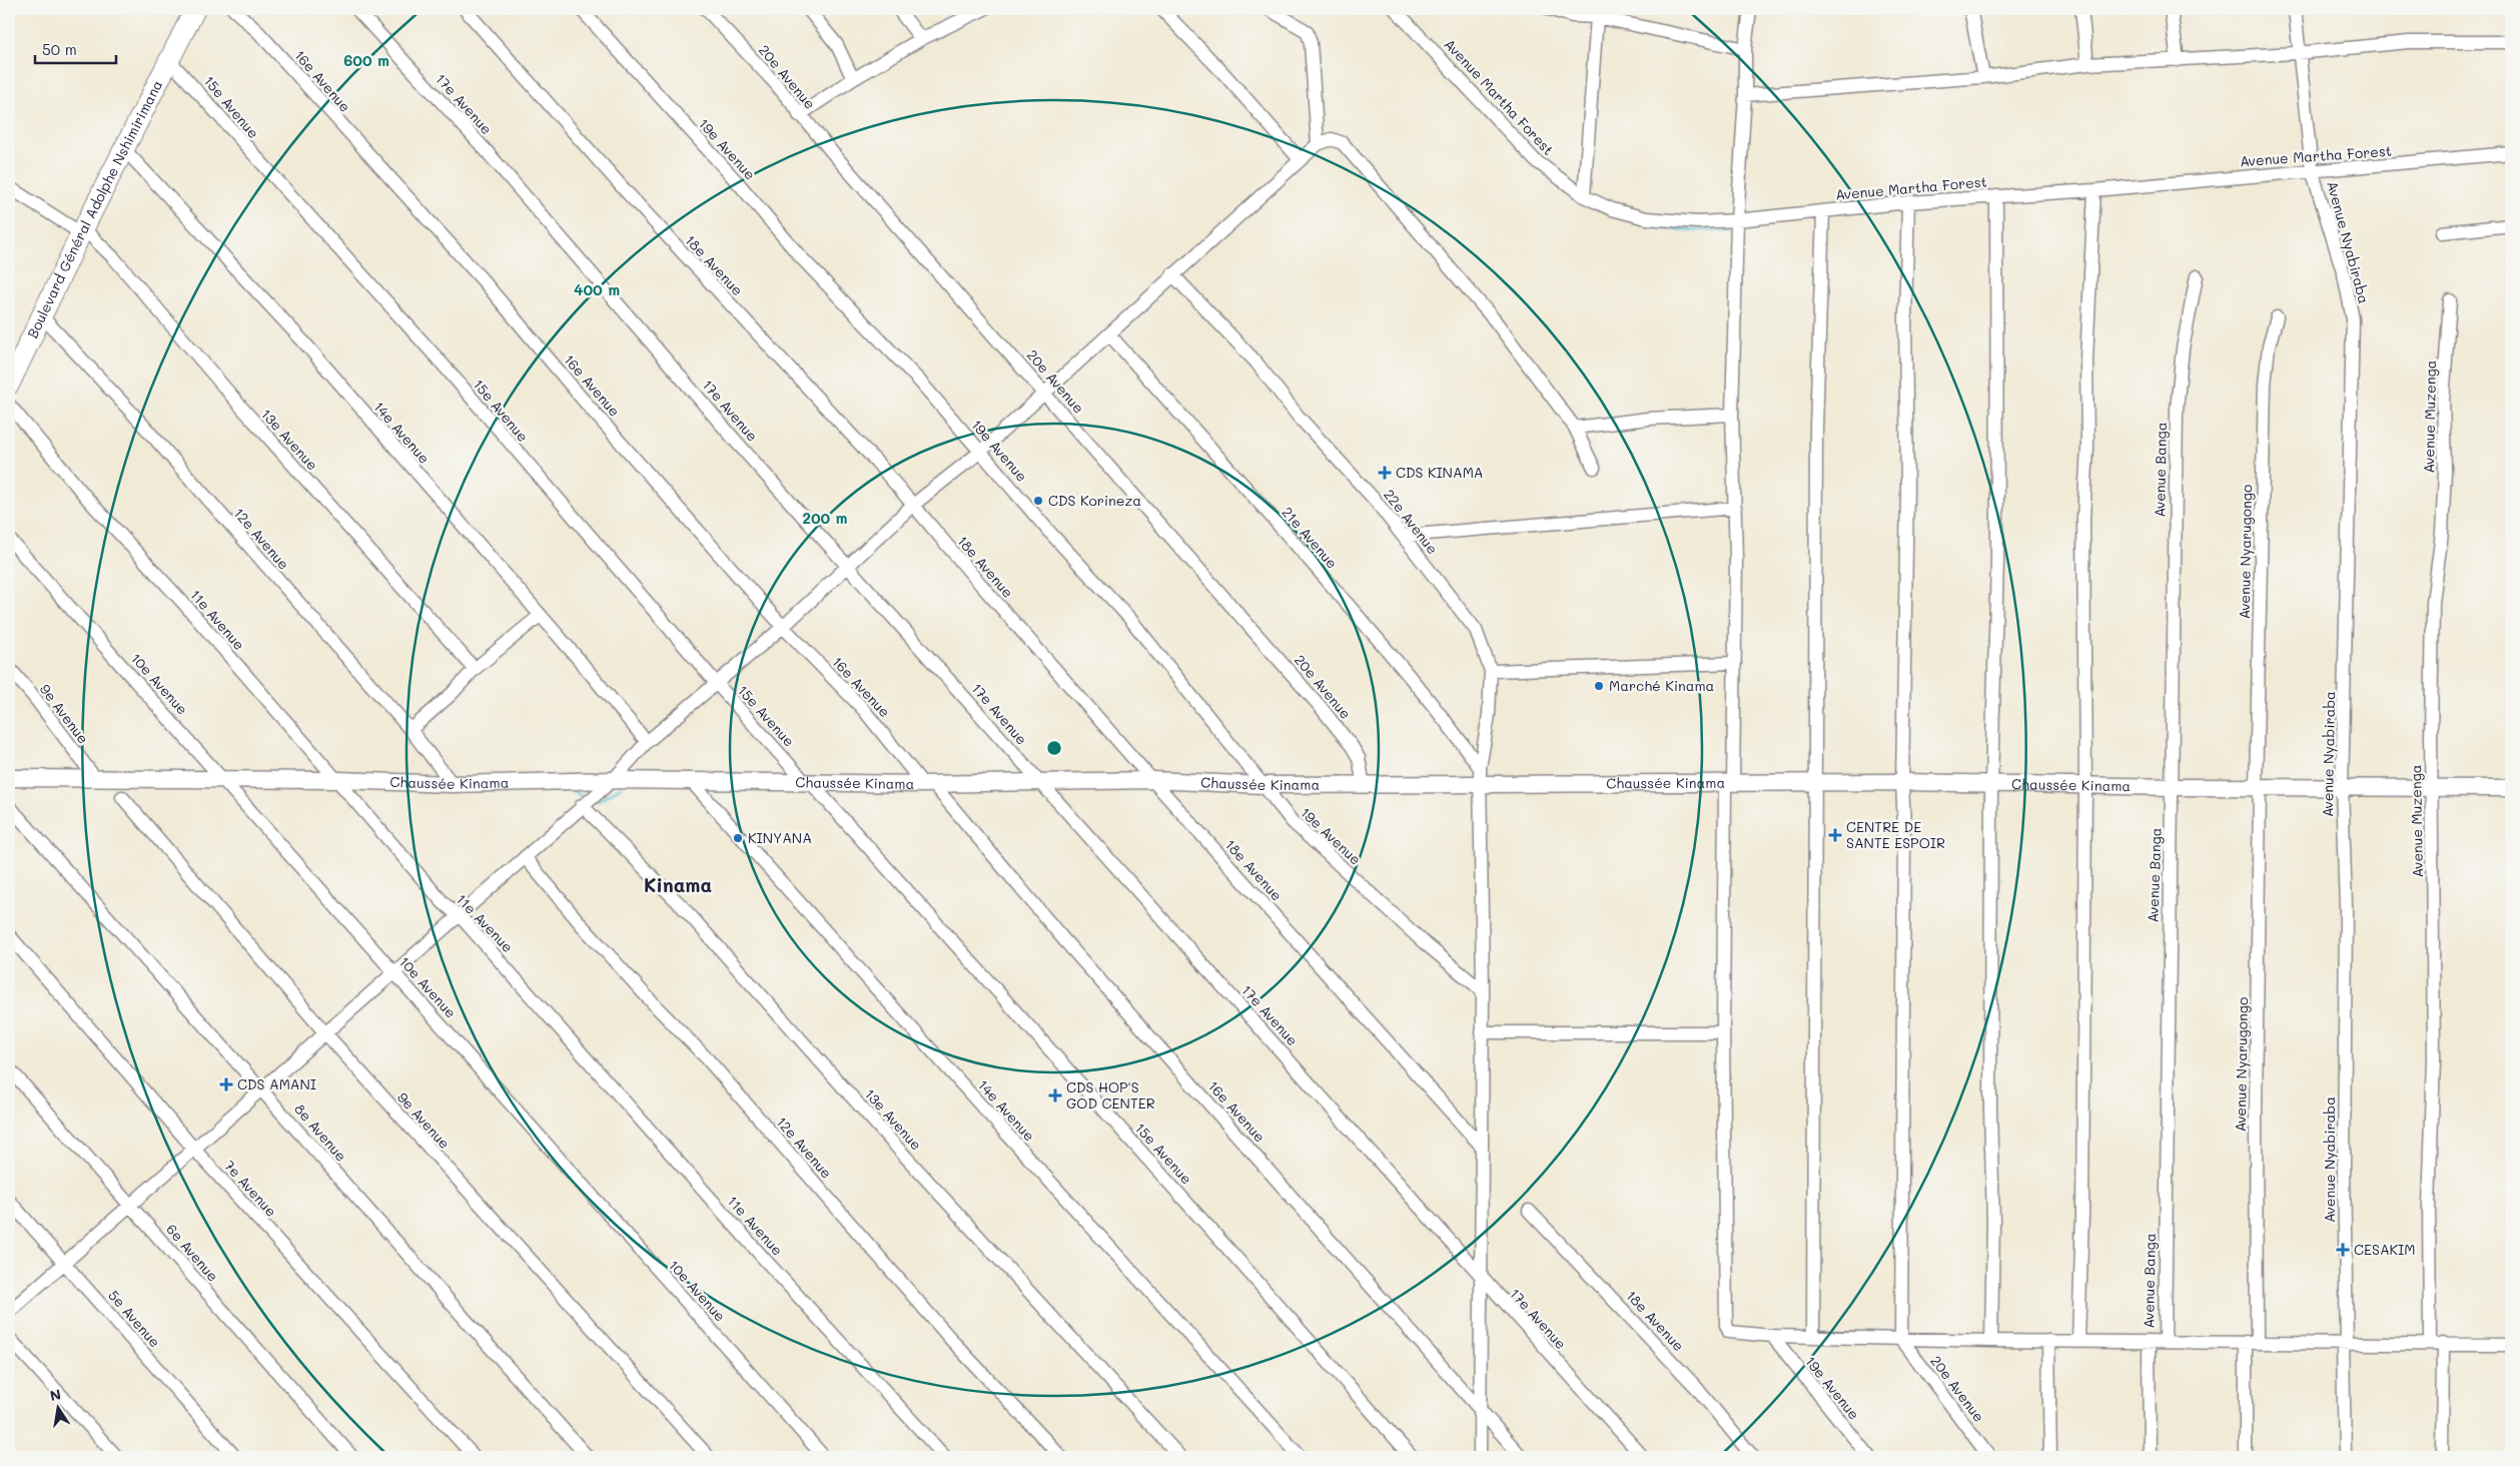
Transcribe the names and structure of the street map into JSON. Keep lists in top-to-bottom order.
{
  "streets": {
    "main road": ["Boulevard Général Adolphe Nshimirimana"],
    "street": [
      "20e Avenue",
      "16e Avenue",
      "Avenue Martha Forest",
      "17e Avenue",
      "15e Avenue",
      "19e Avenue",
      "Avenue Nyabiraba",
      "18e Avenue",
      "Avenue Muzenga",
      "14e Avenue",
      "13e Avenue",
      "Avenue Banga",
      "22e Avenue",
      "21e Avenue",
      "12e Avenue",
      "Avenue Nyarugongo",
      "11e Avenue",
      "10e Avenue",
      "9e Avenue",
      "Chaussée Kinama",
      "8e Avenue",
      "7e Avenue",
      "6e Avenue",
      "5e Avenue"
    ]
  },
  "crossings": [
    ["20e Avenue", "Chaussée Kinama"],
    ["16e Avenue", "22e Avenue"],
    ["16e Avenue", "Chaussée Kinama"],
    ["Avenue Martha Forest", "Avenue Nyabiraba"],
    ["17e Avenue", "22e Avenue"],
    ["17e Avenue", "Chaussée Kinama"],
    ["15e Avenue", "Boulevard Général Adolphe Nshimirimana"],
    ["15e Avenue", "Chaussée Kinama"],
    ["19e Avenue", "22e Avenue"],
    ["19e Avenue", "Chaussée Kinama"],
    ["Boulevard Général Adolphe Nshimirimana", "14e Avenue"],
    ["Boulevard Général Adolphe Nshimirimana", "13e Avenue"],
    ["Boulevard Général Adolphe Nshimirimana", "12e Avenue"],
    ["Avenue Nyabiraba", "Chaussée Kinama"],
    ["18e Avenue", "22e Avenue"],
    ["18e Avenue", "Chaussée Kinama"],
    ["Avenue Muzenga", "Chaussée Kinama"],
    ["14e Avenue", "Chaussée Kinama"],
    ["Avenue Banga", "Chaussée Kinama"],
    ["22e Avenue", "21e Avenue"],
    ["22e Avenue", "Chaussée Kinama"],
    ["12e Avenue", "Chaussée Kinama"],
    ["Avenue Nyarugongo", "Chaussée Kinama"],
    ["11e Avenue", "Chaussée Kinama"],
    ["10e Avenue", "Chaussée Kinama"],
    ["9e Avenue", "Chaussée Kinama"]
  ],
  "districts": ["Kinama"],
  "places": {
    "health": [
      "CDS KINAMA",
      "CENTRE DE SANTE ESPOIR",
      "CDS AMANI",
      "CDS HOP'S GOD CENTER",
      "CESAKIM"
    ],
    "other": ["CDS Korineza", "Marché Kinama", "KINYANA"]
  },
  "scale_bar": "50 m",
  "north": "top",
  "rings": ["600 m", "400 m", "200 m"]
}
